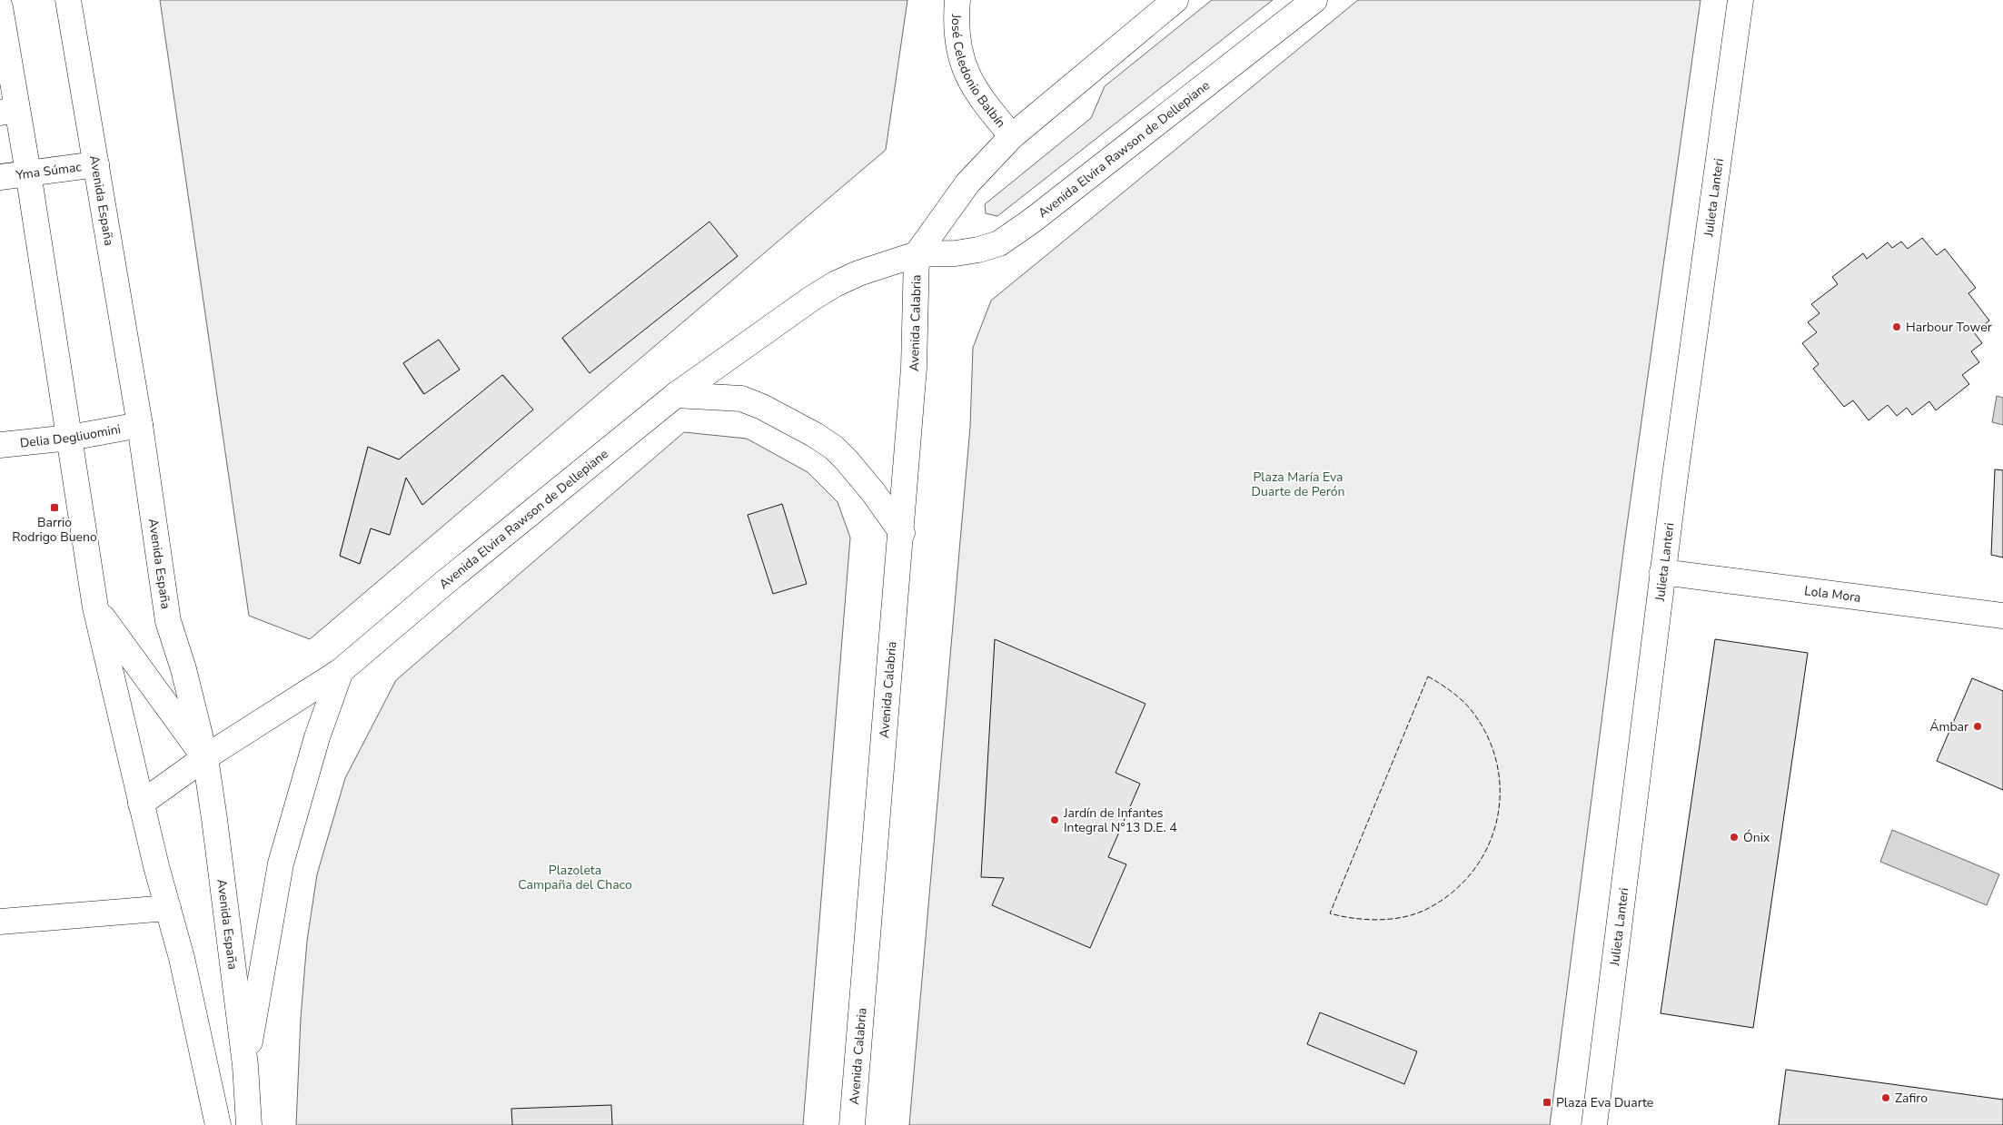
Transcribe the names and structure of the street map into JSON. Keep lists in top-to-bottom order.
{
  "streets": {
    "main road": [
      "José Celedonio Balbín",
      "Avenida Elvira Rawson de Dellepiane",
      "Yma Súmac",
      "Julieta Lanteri",
      "Avenida España",
      "Avenida Calabria",
      "Delia Degliuomini",
      "Lola Mora"
    ]
  },
  "crossings": [
    ["Avenida Elvira Rawson de Dellepiane", "Avenida España"],
    ["Avenida Elvira Rawson de Dellepiane", "Avenida Calabria"],
    ["Yma Súmac", "Avenida España"],
    ["Julieta Lanteri", "Lola Mora"],
    ["Avenida España", "Delia Degliuomini"]
  ],
  "parks": ["Plaza María Eva Duarte de Perón", "Plazoleta Campaña del Chaco"],
  "places": {
    "other": [
      "Harbour Tower",
      "Ámbar",
      "Jardín de Infantes Integral N°13 D.E. 4",
      "Ónix",
      "Zafiro"
    ],
    "transit": ["Barrio Rodrigo Bueno", "Plaza Eva Duarte"]
  }
}
